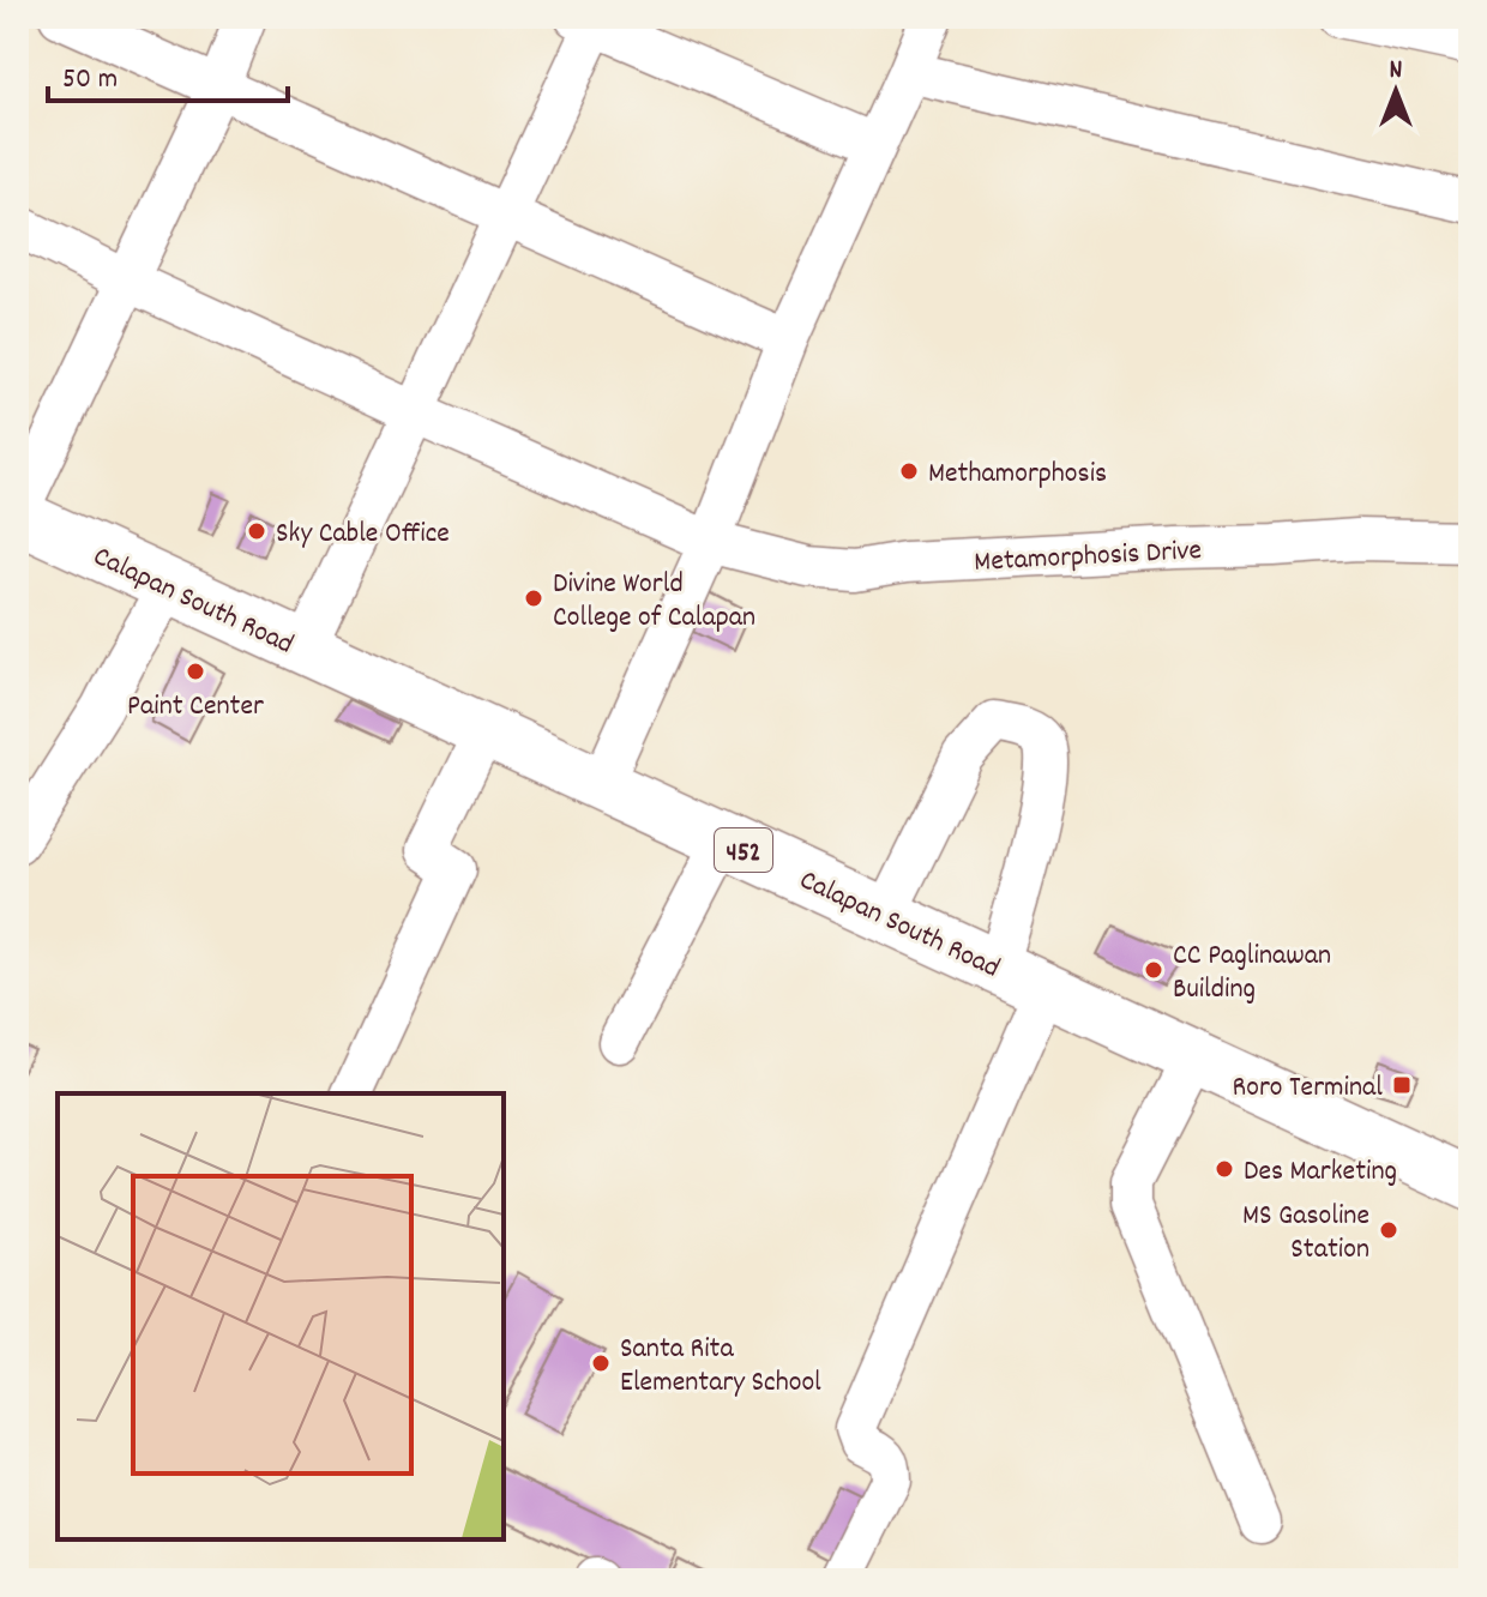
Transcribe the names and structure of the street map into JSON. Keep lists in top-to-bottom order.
{
  "streets": {
    "highway": ["Calapan South Road", "452"],
    "street": ["Metamorphosis Drive"]
  },
  "places": {
    "other": [
      "Methamorphosis",
      "Sky Cable Office",
      "Divine World College of Calapan",
      "Paint Center",
      "CC Paglinawan Building",
      "Des Marketing",
      "MS Gasoline Station",
      "Santa Rita Elementary School"
    ],
    "transit": ["Roro Terminal"]
  },
  "scale_bar": "50 m",
  "north": "top"
}
